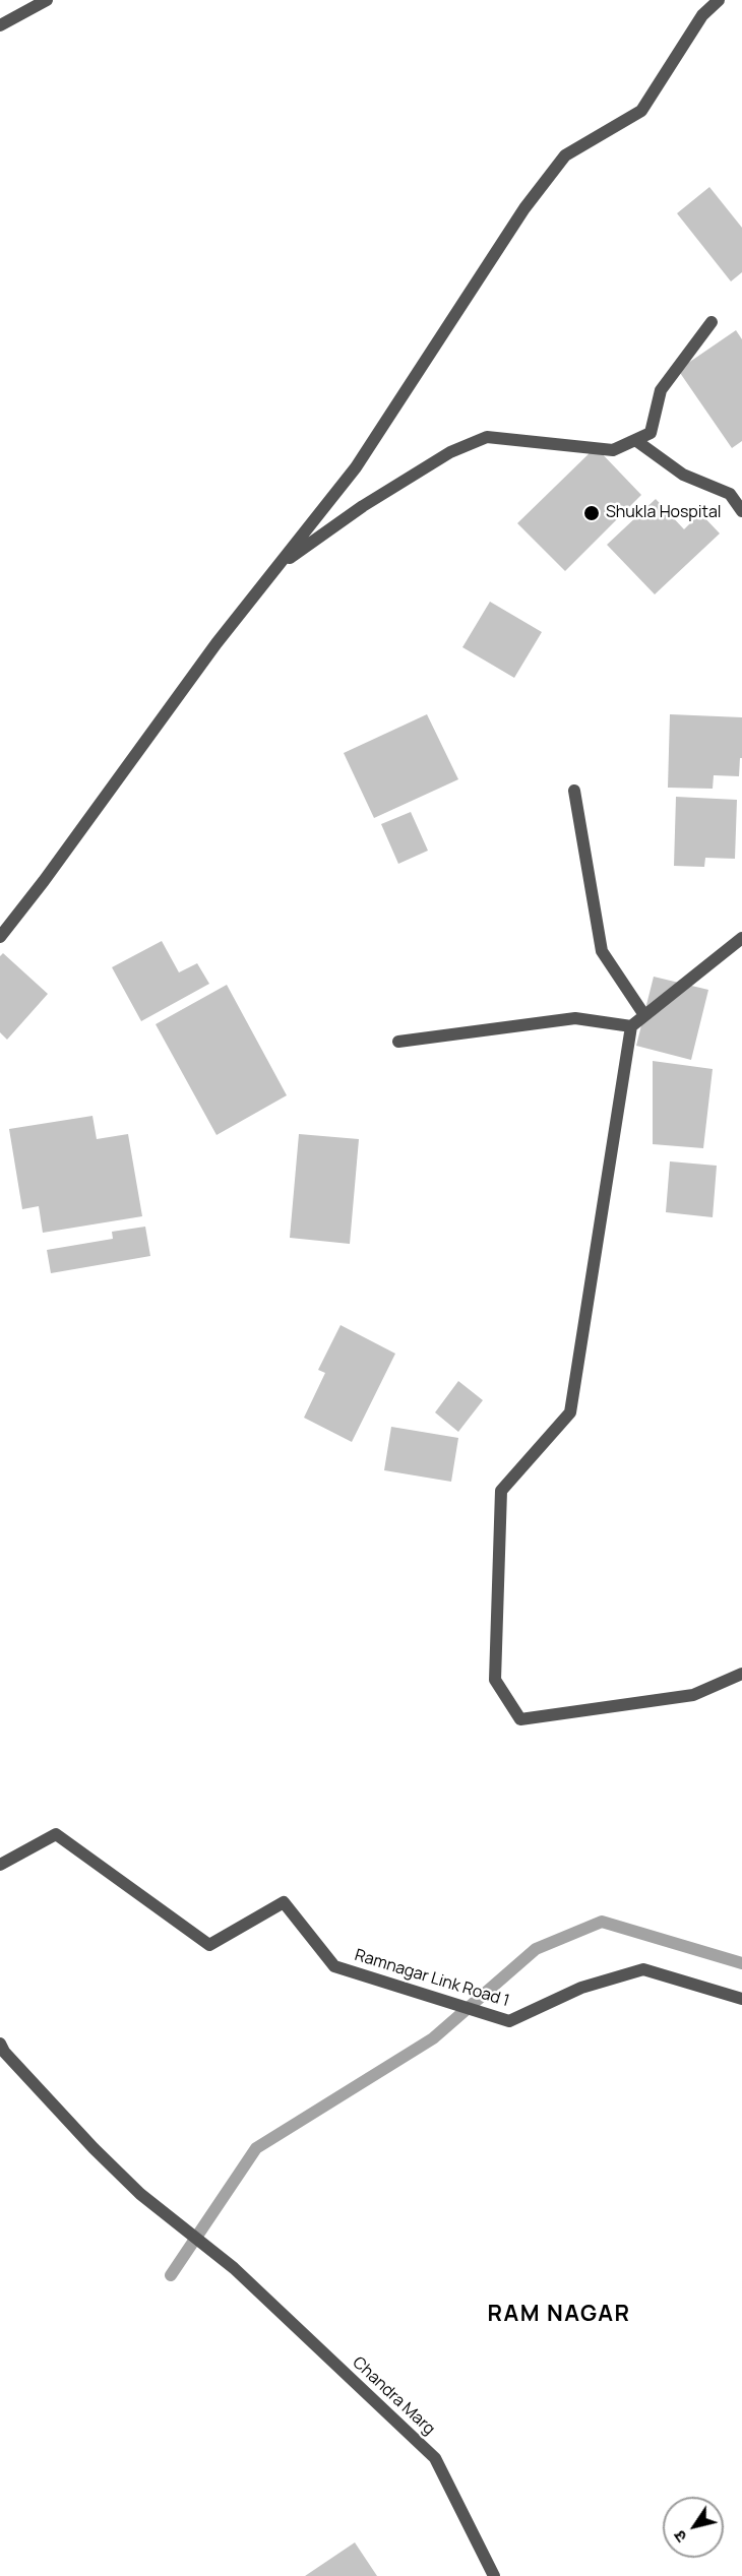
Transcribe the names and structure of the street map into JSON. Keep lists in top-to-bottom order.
{
  "streets": {
    "street": ["Ramnagar Link Road 1", "Chandra Marg"]
  },
  "districts": ["RAM NAGAR"],
  "places": ["Shukla Hospital"],
  "north": "bottom left"
}
